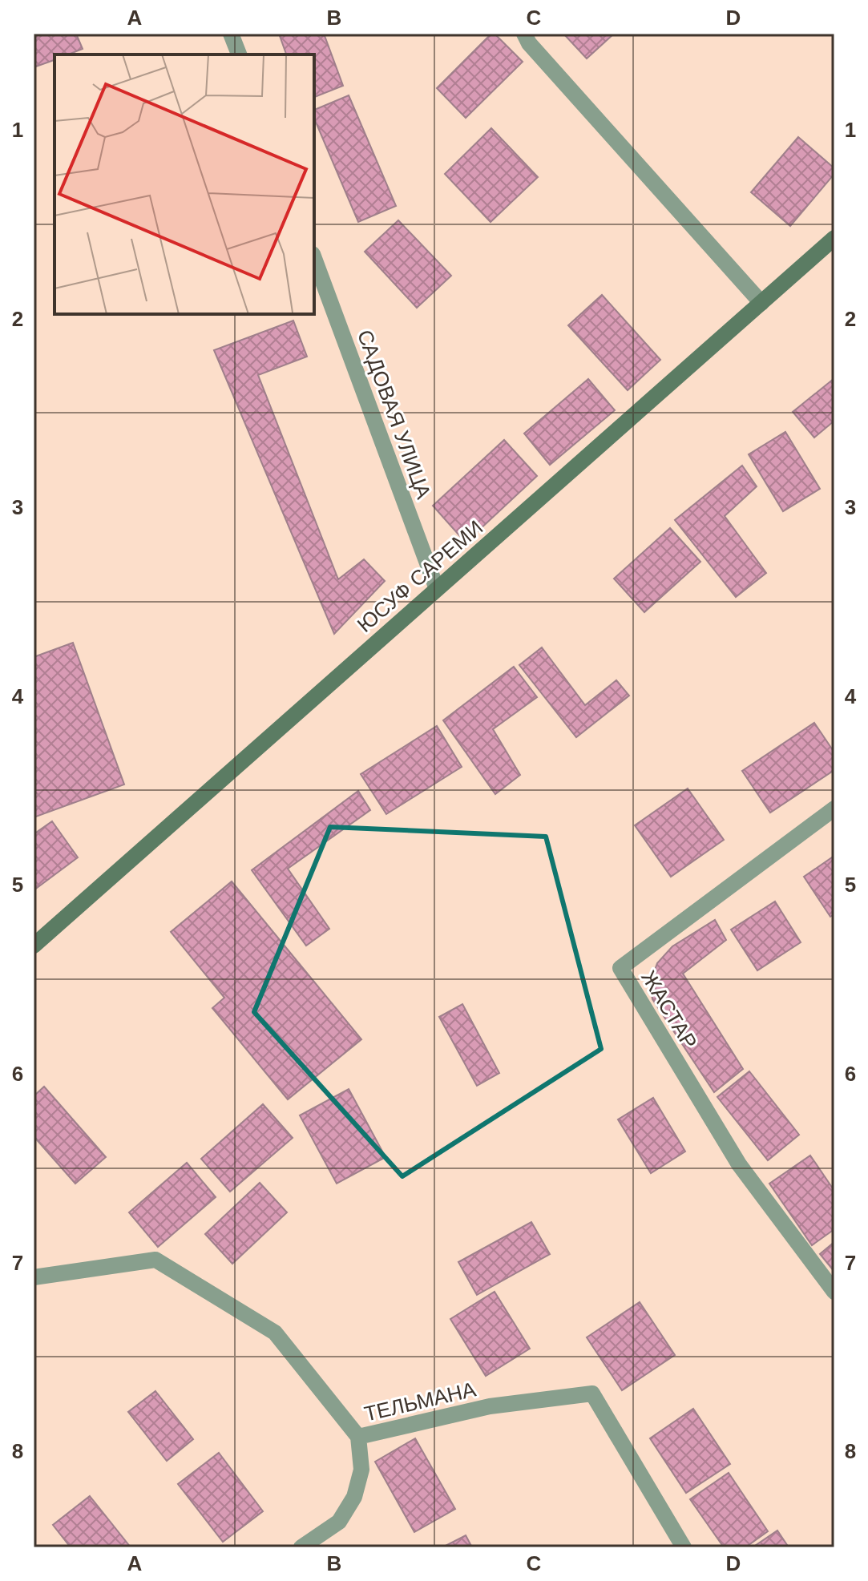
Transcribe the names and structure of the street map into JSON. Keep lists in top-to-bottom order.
{
  "streets": {
    "main road": ["ЮСУФ САРЕМИ"],
    "street": ["САДОВАЯ УЛИЦА", "ЖАСТАР", "ТЕЛЬМАНА"]
  },
  "crossings": [
    ["САДОВАЯ УЛИЦА", "ЮСУФ САРЕМИ"]
  ],
  "grid": {
    "columns": [
      "A",
      "B",
      "C",
      "D"
    ],
    "rows": [
      "1",
      "2",
      "3",
      "4",
      "5",
      "6",
      "7",
      "8"
    ]
  }
}
